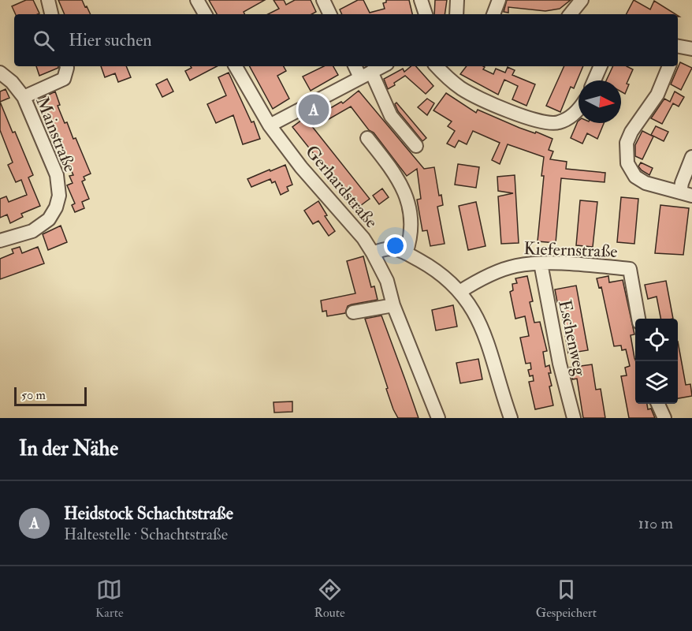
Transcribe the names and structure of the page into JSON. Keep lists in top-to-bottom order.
{
  "streets": {
    "street": [
      "Mainstraße",
      "Gerhardstraße",
      "Kiefernstraße",
      "Eschenweg"
    ]
  },
  "crossings": [
    ["Kiefernstraße", "Eschenweg"]
  ],
  "scale_bar": "50 m",
  "north": "right",
  "page": {
    "search": "Hier suchen",
    "pins": "A",
    "scale": "50 m",
    "heading": "In der Nähe",
    "list": [
      {
        "mark": "A",
        "name": "Heidstock Schachtstraße",
        "note": "Haltestelle · Schachtstraße",
        "value": "110 m"
      }
    ],
    "nav": ["Karte", "Route", "Gespeichert"]
  }
}
